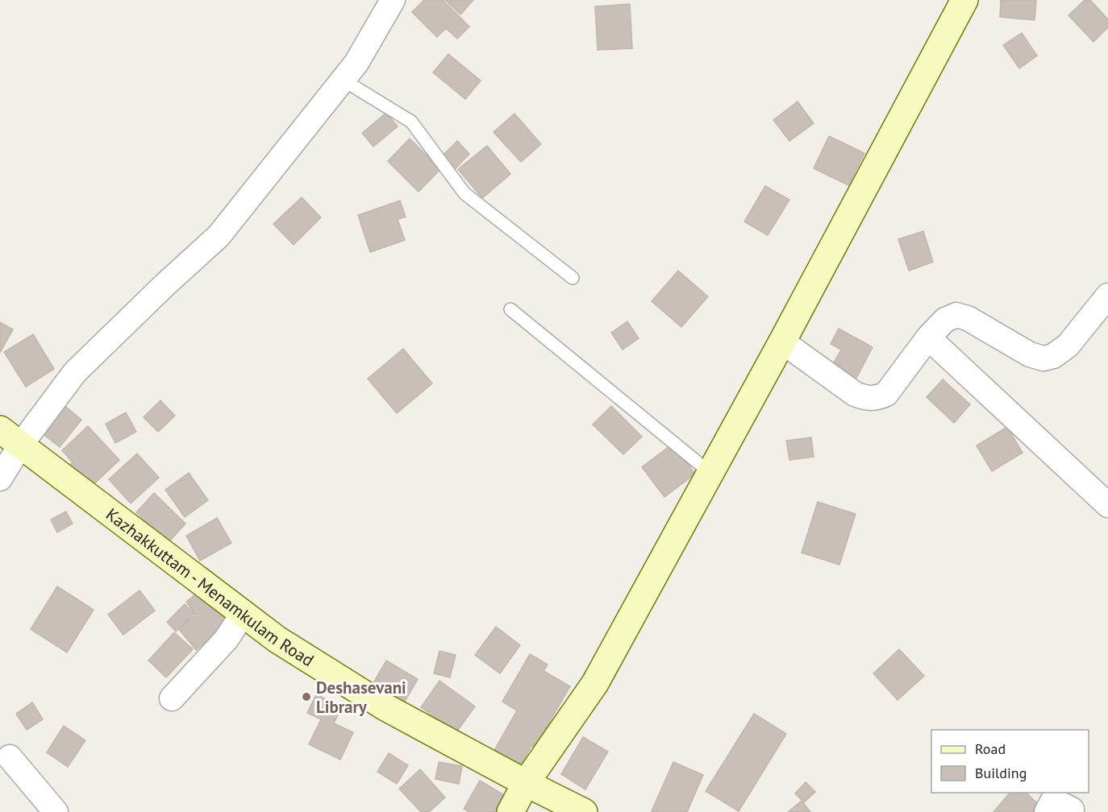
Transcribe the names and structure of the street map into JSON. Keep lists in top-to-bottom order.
{
  "streets": {
    "street": ["Kazhakkuttam - Menamkulam Road"]
  },
  "places": ["Deshasevani Library"],
  "legend": ["Road", "Building"]
}
